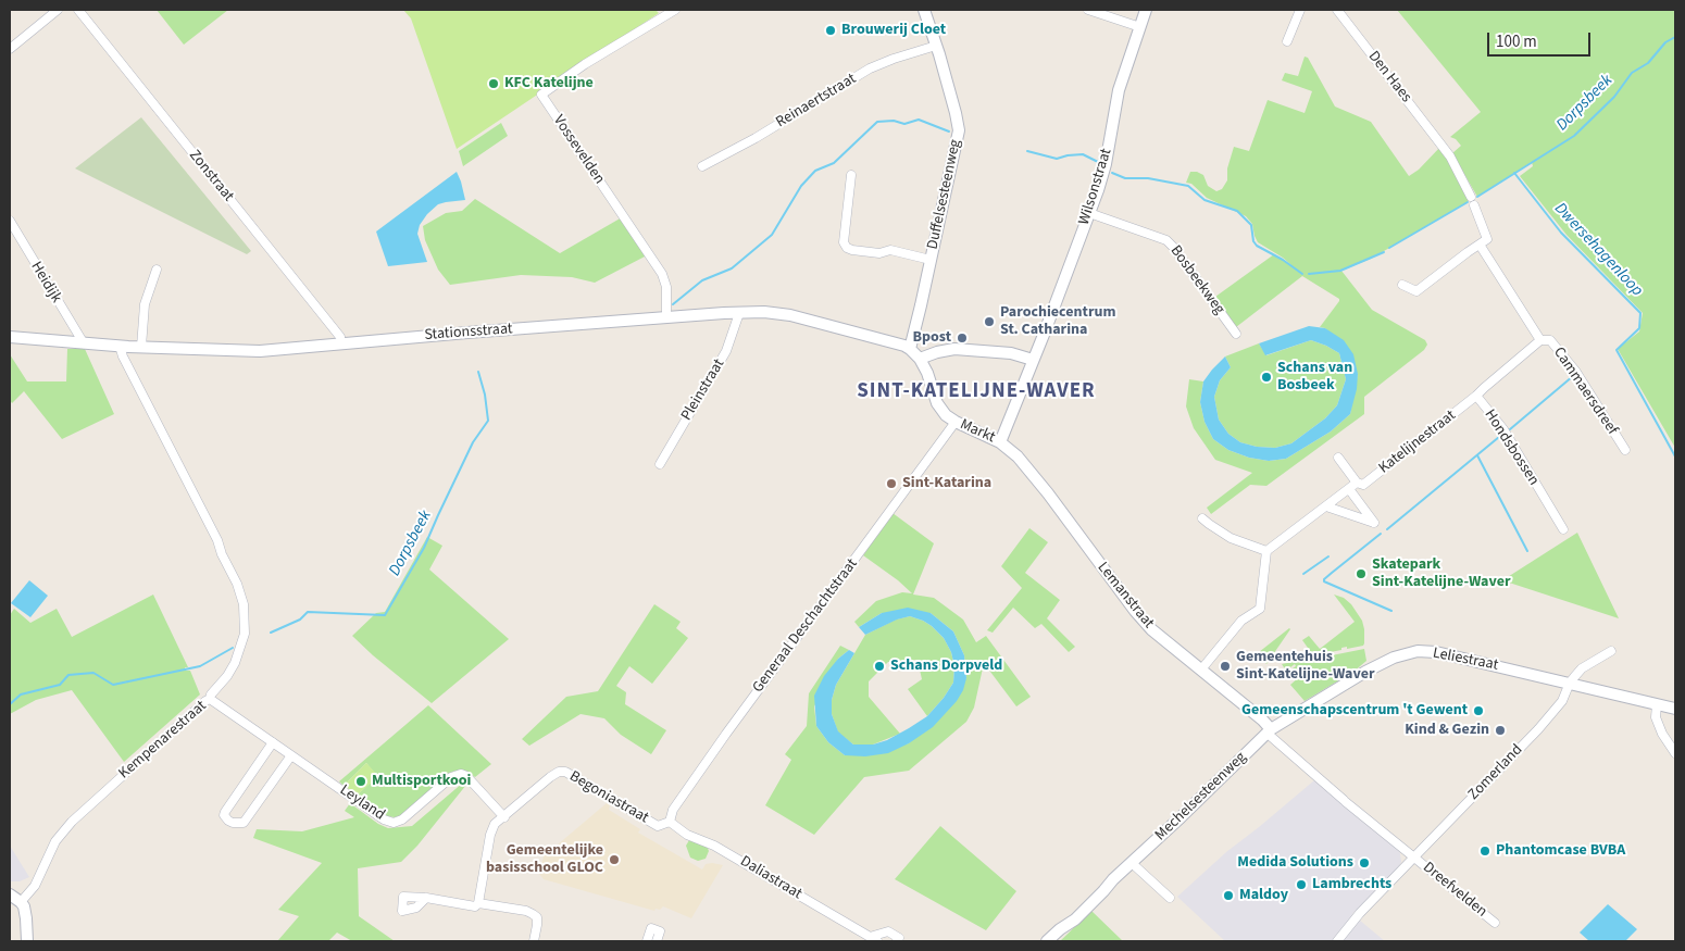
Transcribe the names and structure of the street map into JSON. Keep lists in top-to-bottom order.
{
  "streets": {
    "street": [
      "Den Haes",
      "Reinaertstraat",
      "Vossevelden",
      "Zonstraat",
      "Wilsonstraat",
      "Duffelsesteenweg",
      "Bosbeekweg",
      "Heidijk",
      "Stationsstraat",
      "Pleinstraat",
      "Cammaersdreef",
      "Markt",
      "Katelijnestraat",
      "Hondsbossen",
      "Lemanstraat",
      "Generaal Deschachtstraat",
      "Leliestraat",
      "Kempenarestraat",
      "Zomerland",
      "Mechelsesteenweg",
      "Begoniastraat",
      "Leyland",
      "Daliastraat",
      "Dreefvelden"
    ]
  },
  "crossings": [
    ["Reinaertstraat", "Duffelsesteenweg"],
    ["Vossevelden", "Stationsstraat"],
    ["Zonstraat", "Stationsstraat"],
    ["Wilsonstraat", "Bosbeekweg"],
    ["Wilsonstraat", "Markt"],
    ["Duffelsesteenweg", "Stationsstraat"],
    ["Heidijk", "Stationsstraat"],
    ["Stationsstraat", "Pleinstraat"],
    ["Stationsstraat", "Markt"],
    ["Stationsstraat", "Kempenarestraat"],
    ["Cammaersdreef", "Hondsbossen"],
    ["Markt", "Lemanstraat"],
    ["Markt", "Generaal Deschachtstraat"],
    ["Katelijnestraat", "Hondsbossen"],
    ["Lemanstraat", "Leliestraat"],
    ["Lemanstraat", "Mechelsesteenweg"],
    ["Lemanstraat", "Dreefvelden"],
    ["Generaal Deschachtstraat", "Begoniastraat"],
    ["Generaal Deschachtstraat", "Daliastraat"],
    ["Leliestraat", "Zomerland"],
    ["Leliestraat", "Mechelsesteenweg"],
    ["Leliestraat", "Dreefvelden"],
    ["Kempenarestraat", "Leyland"],
    ["Zomerland", "Dreefvelden"],
    ["Mechelsesteenweg", "Dreefvelden"],
    ["Begoniastraat", "Leyland"],
    ["Begoniastraat", "Daliastraat"]
  ],
  "districts": ["SINT-KATELIJNE-WAVER"],
  "water": ["Dorpsbeek", "Dwersehagenloop"],
  "places": [
    "Brouwerij Cloet",
    "KFC Katelijne",
    "Parochiecentrum St. Catharina",
    "Bpost",
    "Schans van Bosbeek",
    "Sint-Katarina",
    "Skatepark Sint-Katelijne-Waver",
    "Schans Dorpveld",
    "Gemeentehuis Sint-Katelijne-Waver",
    "Gemeenschapscentrum 't Gewent",
    "Kind & Gezin",
    "Multisportkooi",
    "Phantomcase BVBA",
    "Gemeentelijke basisschool GLOC",
    "Medida Solutions",
    "Lambrechts",
    "Maldoy"
  ],
  "scale_bar": "100 m"
}
